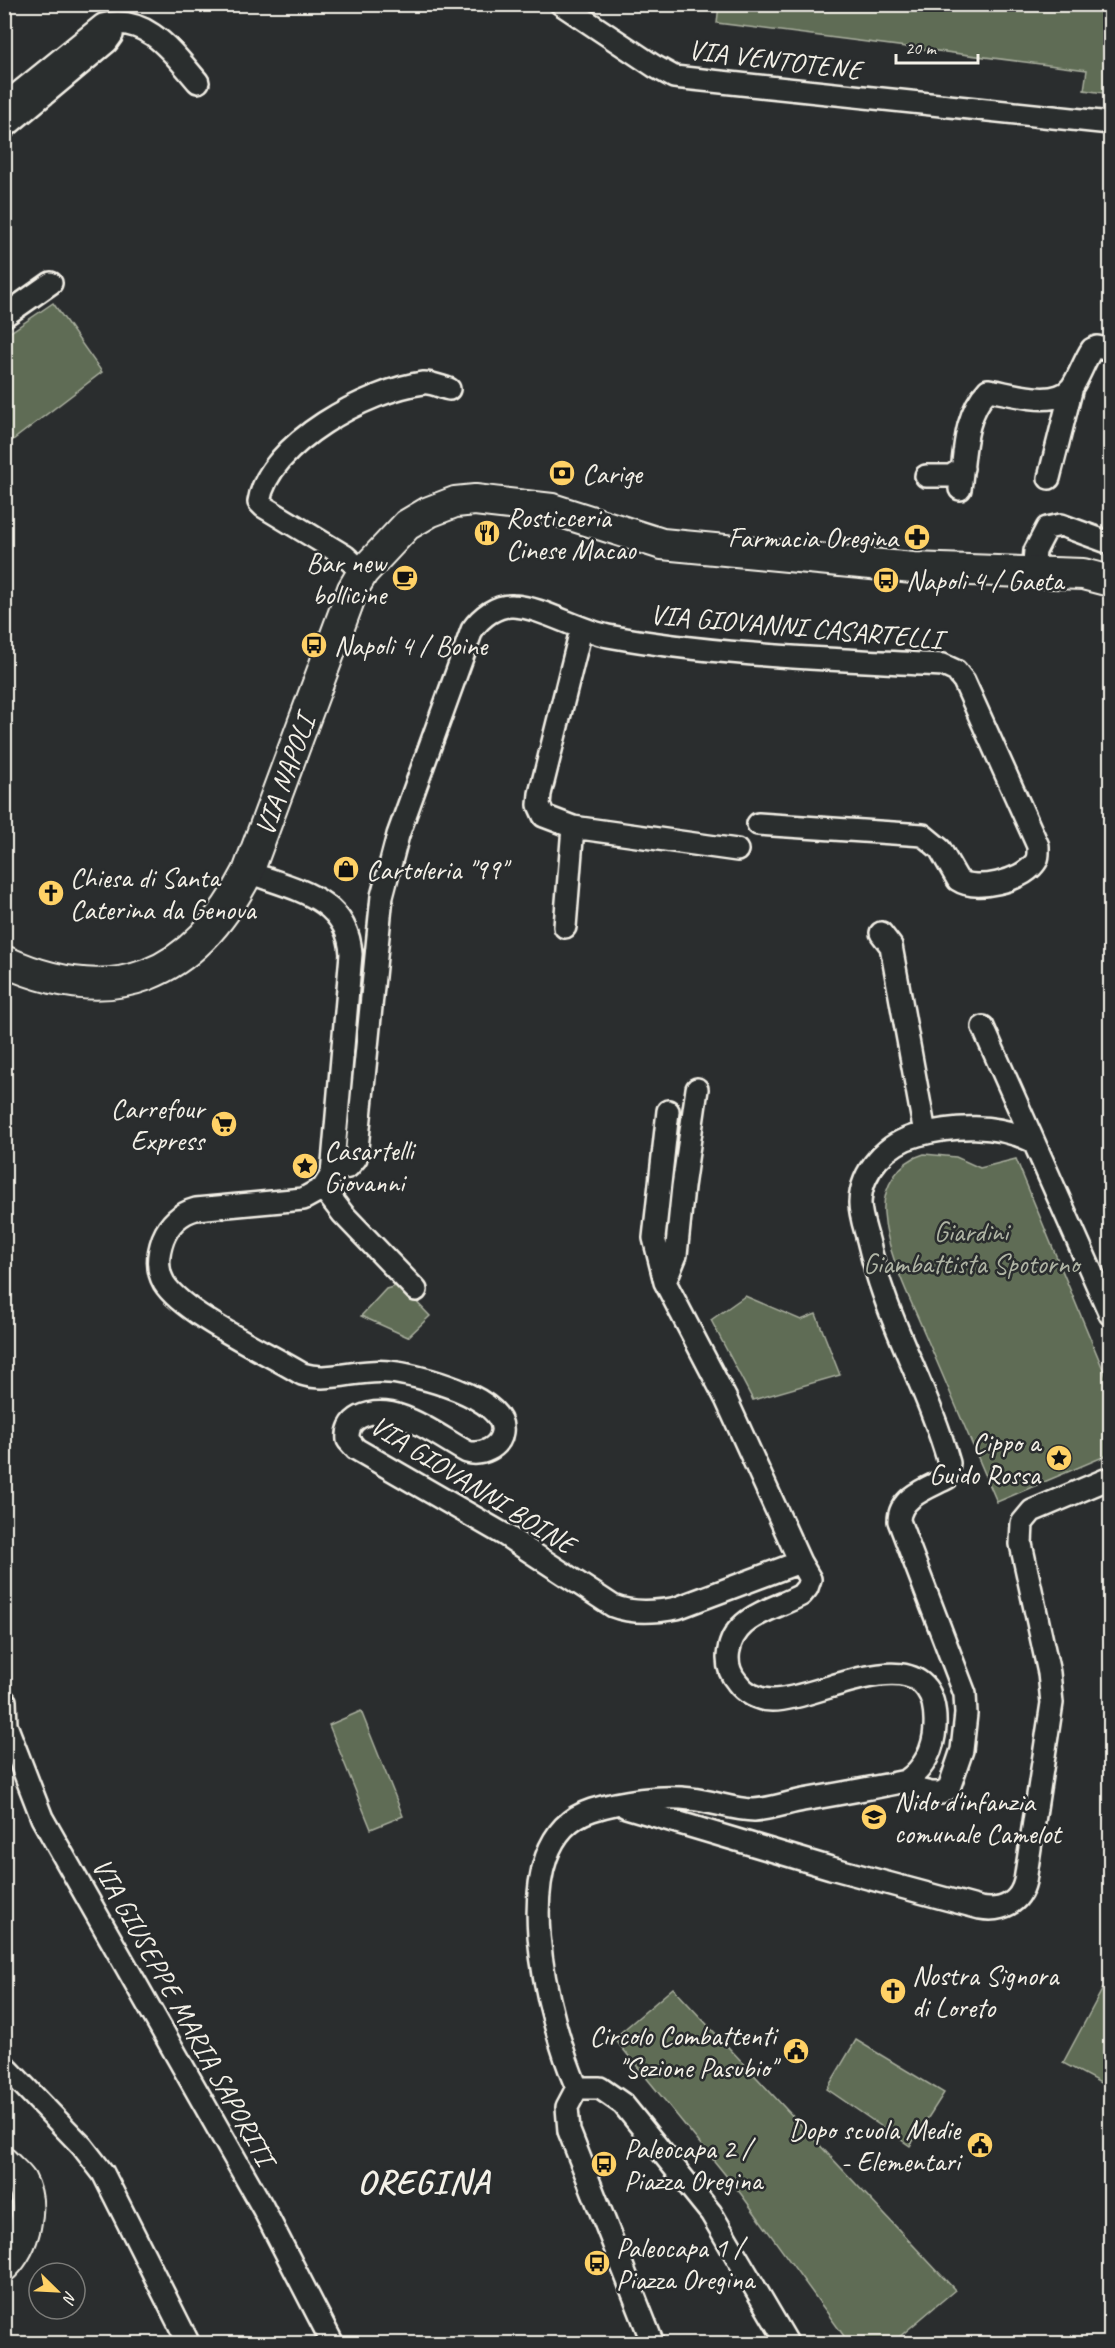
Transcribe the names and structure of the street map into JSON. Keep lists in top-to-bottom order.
{
  "streets": {
    "street": [
      "VIA VENTOTENE",
      "VIA GIOVANNI CASARTELLI",
      "VIA NAPOLI",
      "VIA GIOVANNI BOINE",
      "VIA GIUSEPPE MARIA SAPORITI"
    ]
  },
  "crossings": [
    ["VIA GIOVANNI CASARTELLI", "VIA GIOVANNI BOINE"]
  ],
  "districts": ["OREGINA"],
  "parks": ["Giardini Giambattista Spotorno"],
  "places": {
    "bank": ["Carige"],
    "restaurant": ["Rosticceria Cinese Macao"],
    "pharmacy": ["Farmacia Oregina"],
    "cafe": ["Bar new bollicine"],
    "bus stop": [
      "Napoli 4 / Gaeta",
      "Napoli 4 / Boine",
      "Paleocapa 2 / Piazza Oregina",
      "Paleocapa 1 / Piazza Oregina"
    ],
    "shop": ["Cartoleria \"99\""],
    "church": ["Chiesa di Santa Caterina da Genova", "Nostra Signora di Loreto"],
    "supermarket": ["Carrefour Express"],
    "place": ["Casartelli Giovanni", "Cippo a Guido Rossa"],
    "school or university": ["Nido d'infanzia comunale Camelot"],
    "public building": ["Circolo Combattenti \"Sezione Pasubio\"", "Dopo scuola Medie - Elementari"]
  },
  "scale_bar": "20 m",
  "north": "bottom right"
}
